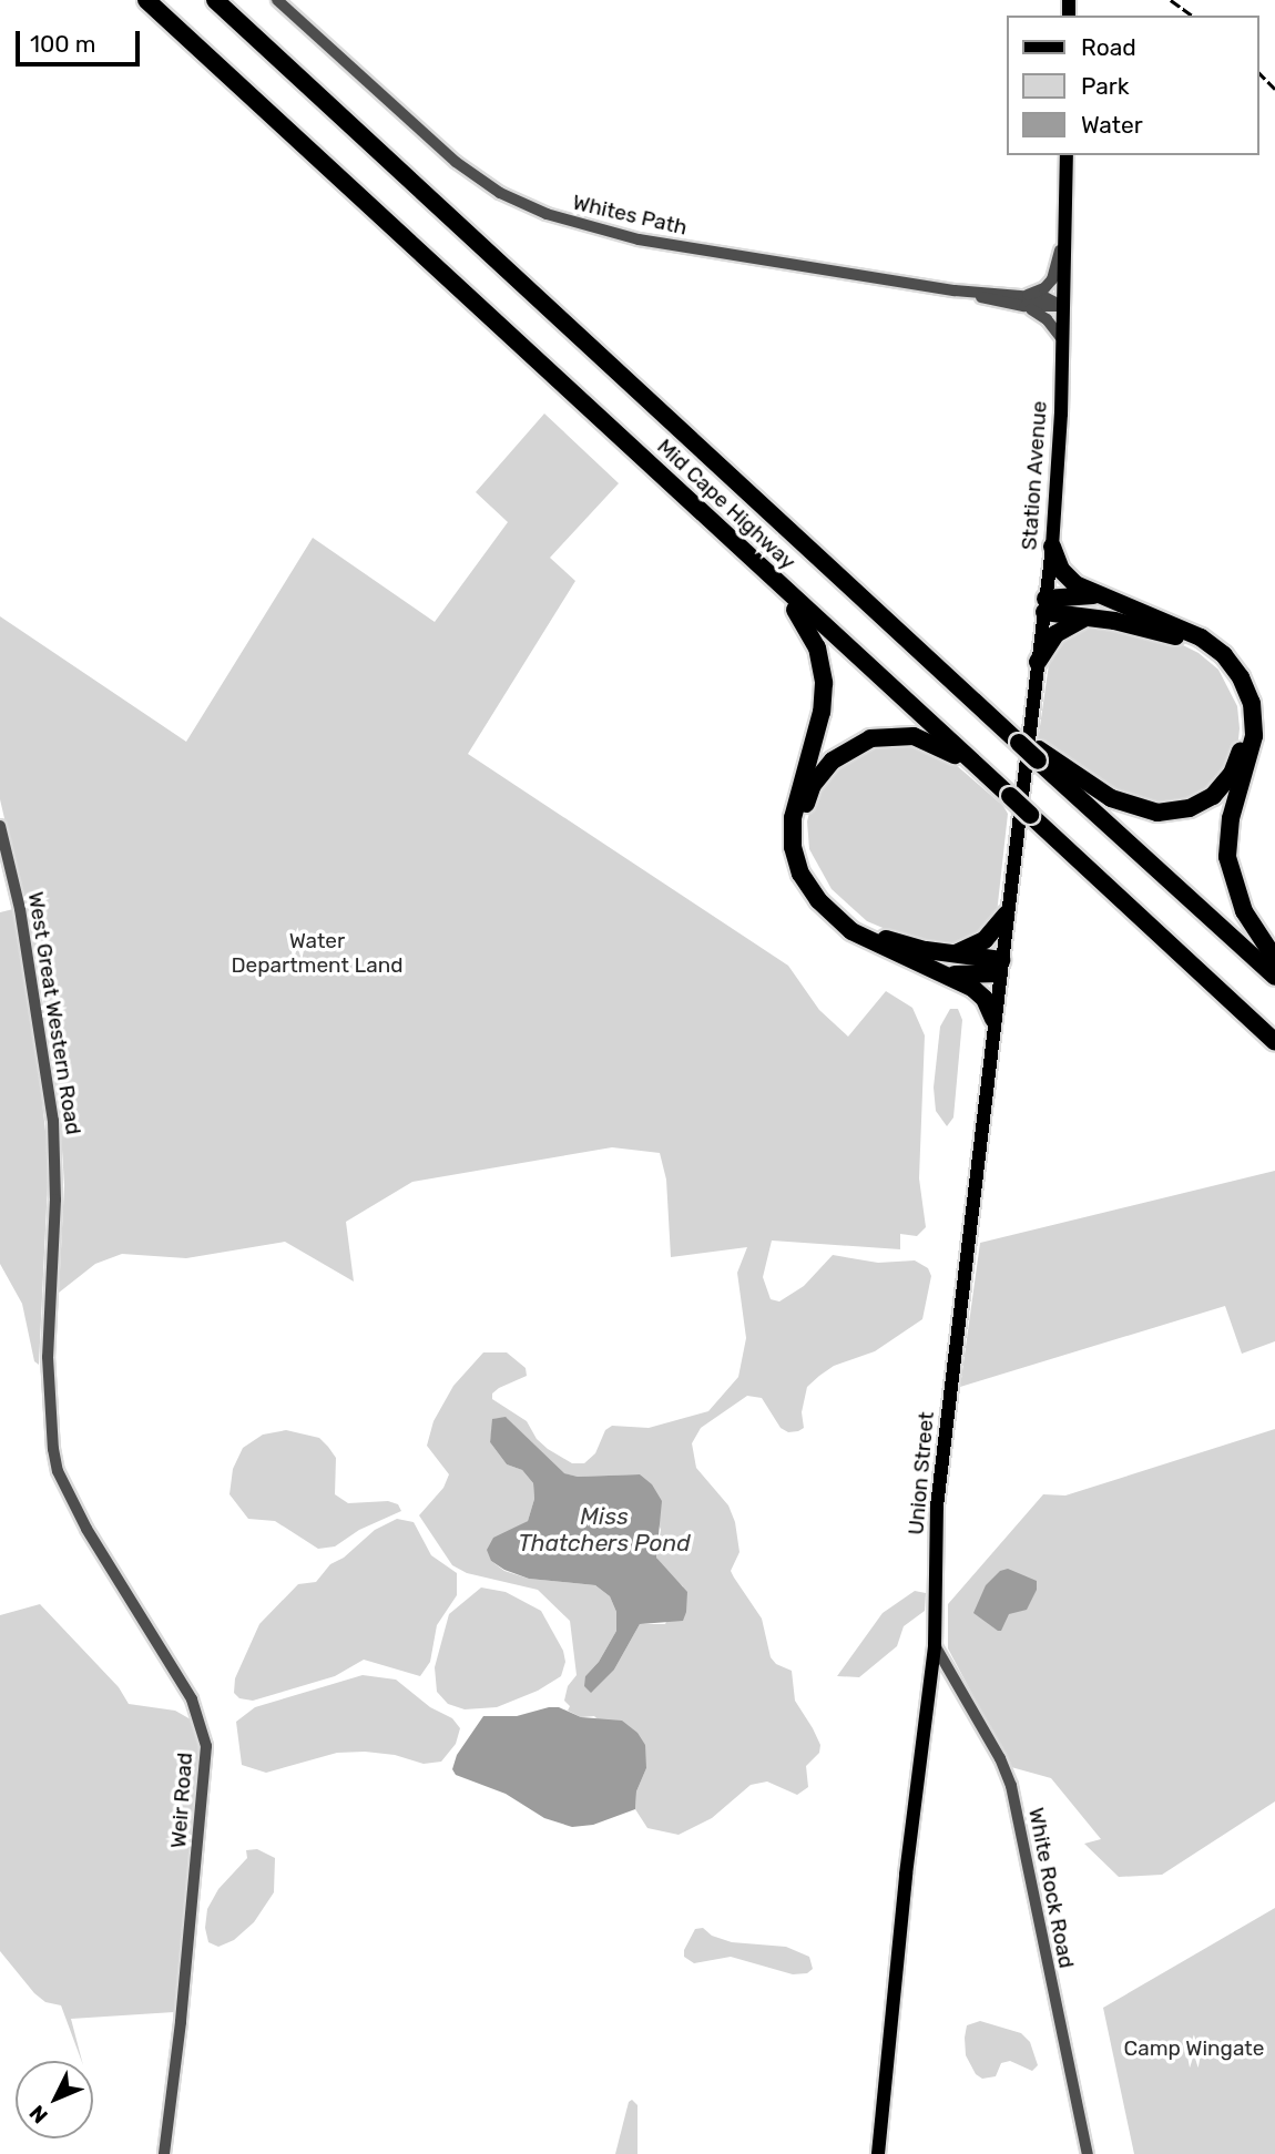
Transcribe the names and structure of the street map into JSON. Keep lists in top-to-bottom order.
{
  "streets": {
    "highway": ["Mid Cape Highway"],
    "main road": ["Station Avenue", "Union Street"],
    "street": [
      "Whites Path",
      "West Great Western Road",
      "Weir Road",
      "White Rock Road"
    ]
  },
  "crossings": [
    ["Whites Path", "Station Avenue"],
    ["Station Avenue", "Mid Cape Highway"],
    ["Station Avenue", "Union Street"],
    ["Mid Cape Highway", "Union Street"],
    ["West Great Western Road", "Weir Road"],
    ["Union Street", "White Rock Road"]
  ],
  "water": ["Miss Thatchers Pond"],
  "parks": ["Water Department Land", "Camp Wingate"],
  "legend": ["Road", "Park", "Water"],
  "scale_bar": "100 m",
  "north": "bottom left"
}
